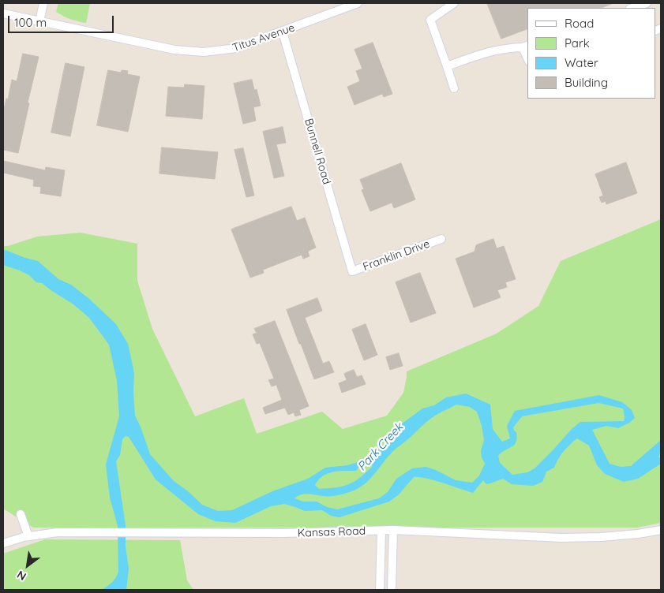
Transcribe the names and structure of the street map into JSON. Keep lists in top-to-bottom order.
{
  "streets": {
    "street": [
      "Titus Avenue",
      "Bunnell Road",
      "Franklin Drive",
      "Kansas Road"
    ]
  },
  "crossings": [
    ["Titus Avenue", "Bunnell Road"],
    ["Bunnell Road", "Franklin Drive"]
  ],
  "water": ["Park Creek"],
  "legend": [
    "Road",
    "Park",
    "Water",
    "Building"
  ],
  "scale_bar": "100 m",
  "north": "bottom left"
}
